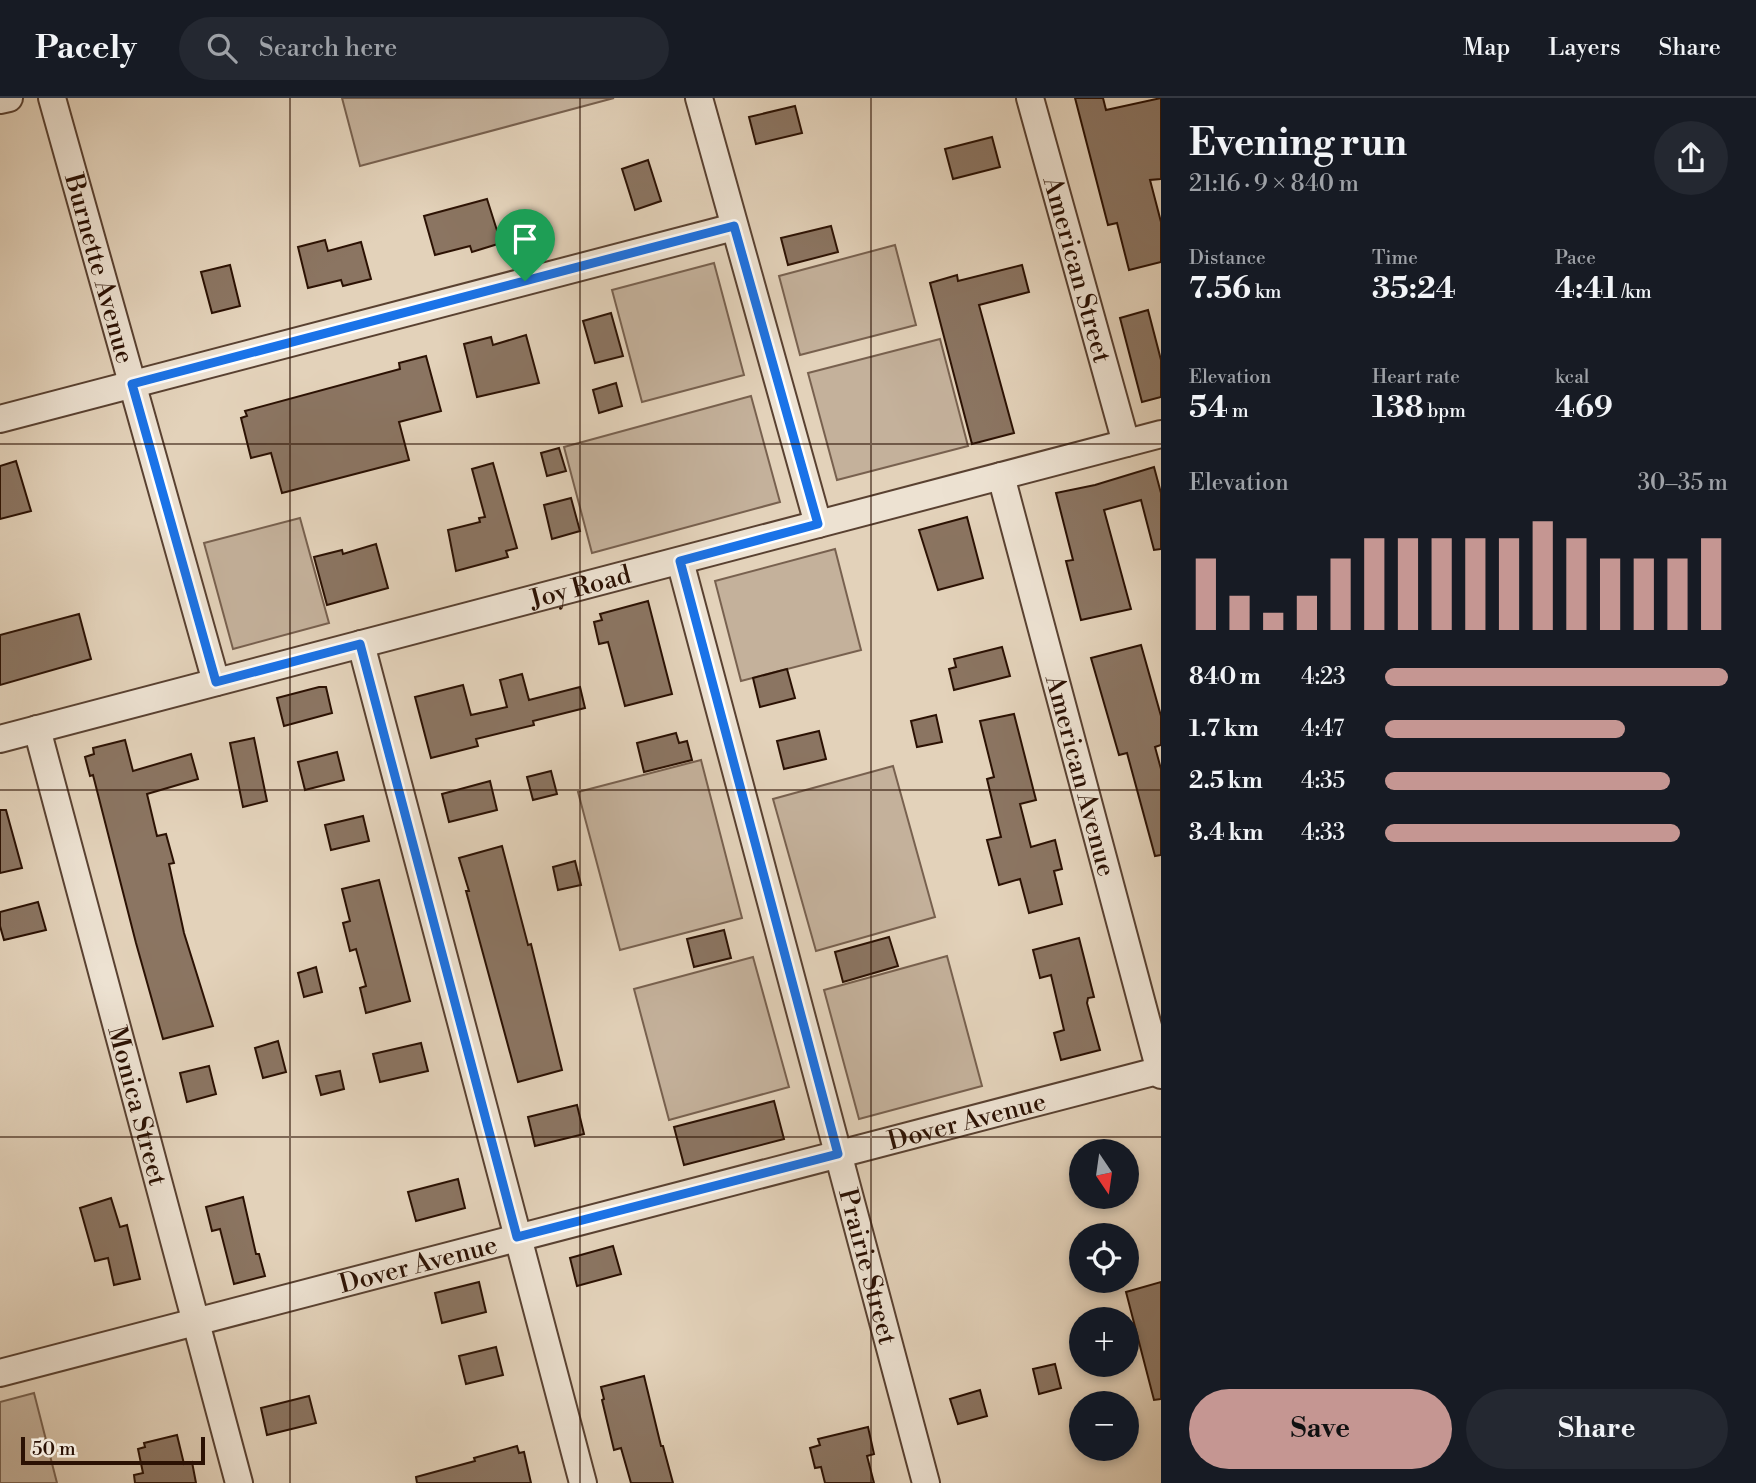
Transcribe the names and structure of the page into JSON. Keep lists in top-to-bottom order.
{
  "streets": {
    "street": [
      "Burnette Avenue",
      "American Street",
      "Joy Road",
      "American Avenue",
      "Monica Street",
      "Dover Avenue",
      "Prairie Street"
    ]
  },
  "crossings": [
    ["Burnette Avenue", "Joy Road"],
    ["American Street", "Joy Road"],
    ["Joy Road", "American Avenue"],
    ["Joy Road", "Monica Street"],
    ["Joy Road", "Prairie Street"],
    ["American Avenue", "Dover Avenue"],
    ["Monica Street", "Dover Avenue"],
    ["Dover Avenue", "Prairie Street"]
  ],
  "scale_bar": "50 m",
  "north": "bottom",
  "page": {
    "header": "Pacely",
    "search": "Search here",
    "nav": ["Map", "Layers", "Share"],
    "heading": ["Evening run", "21:16 · 9 × 840 m"],
    "stats": [
      ["Distance", "7.56 km"],
      ["Time", "35:24"],
      ["Pace", "4:41 /km"],
      ["Elevation", "54 m"],
      ["Heart rate", "138 bpm"],
      ["kcal", "469"]
    ],
    "chart": ["Elevation", "30–35 m"],
    "list": [
      {
        "name": "840 m",
        "note": "4:23"
      },
      {
        "name": "1.7 km",
        "note": "4:47"
      },
      {
        "name": "2.5 km",
        "note": "4:35"
      },
      {
        "name": "3.4 km",
        "note": "4:33"
      }
    ],
    "map_buttons": ["+", "−"],
    "buttons": ["Save", "Share"],
    "scale": "50 m"
  }
}
